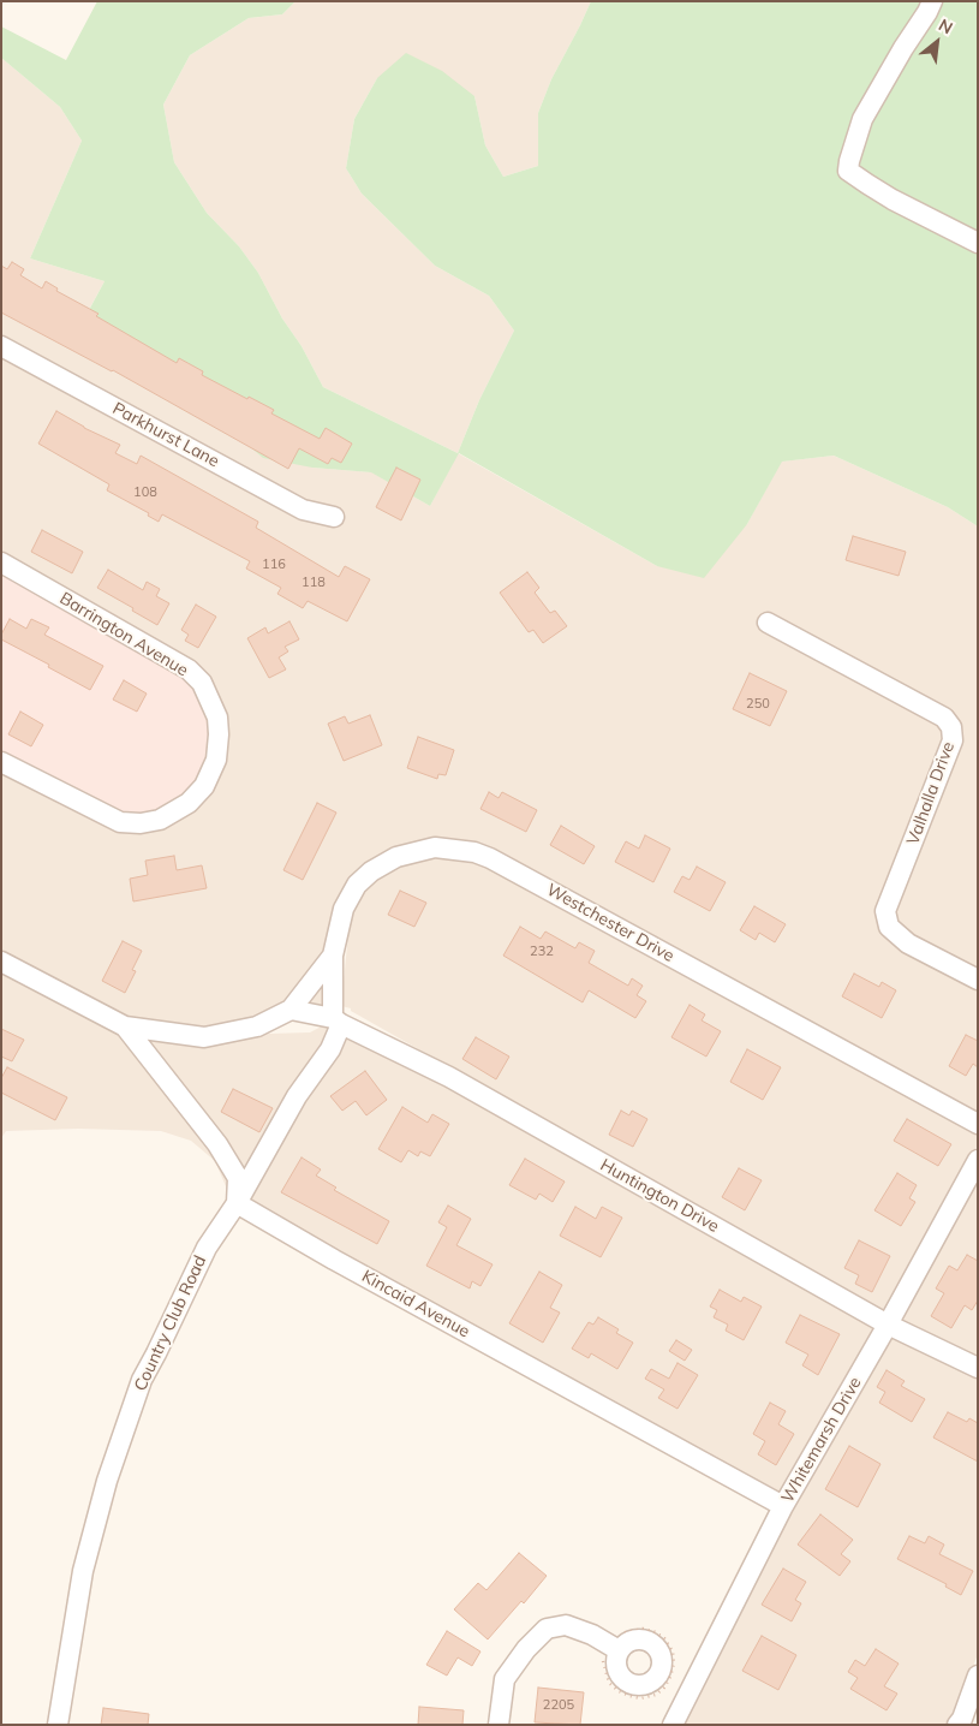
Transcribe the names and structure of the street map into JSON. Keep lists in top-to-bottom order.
{
  "streets": {
    "street": [
      "Parkhurst Lane",
      "Barrington Avenue",
      "Valhalla Drive",
      "Westchester Drive",
      "Huntington Drive",
      "Kincaid Avenue",
      "Country Club Road",
      "Whitemarsh Drive"
    ]
  },
  "crossings": [
    ["Westchester Drive", "Huntington Drive"],
    ["Westchester Drive", "Country Club Road"],
    ["Huntington Drive", "Country Club Road"],
    ["Huntington Drive", "Whitemarsh Drive"],
    ["Kincaid Avenue", "Country Club Road"],
    ["Kincaid Avenue", "Whitemarsh Drive"]
  ],
  "house_numbers": [
    "108",
    "116",
    "118",
    "250",
    "232",
    "2205"
  ],
  "north": "top right"
}
